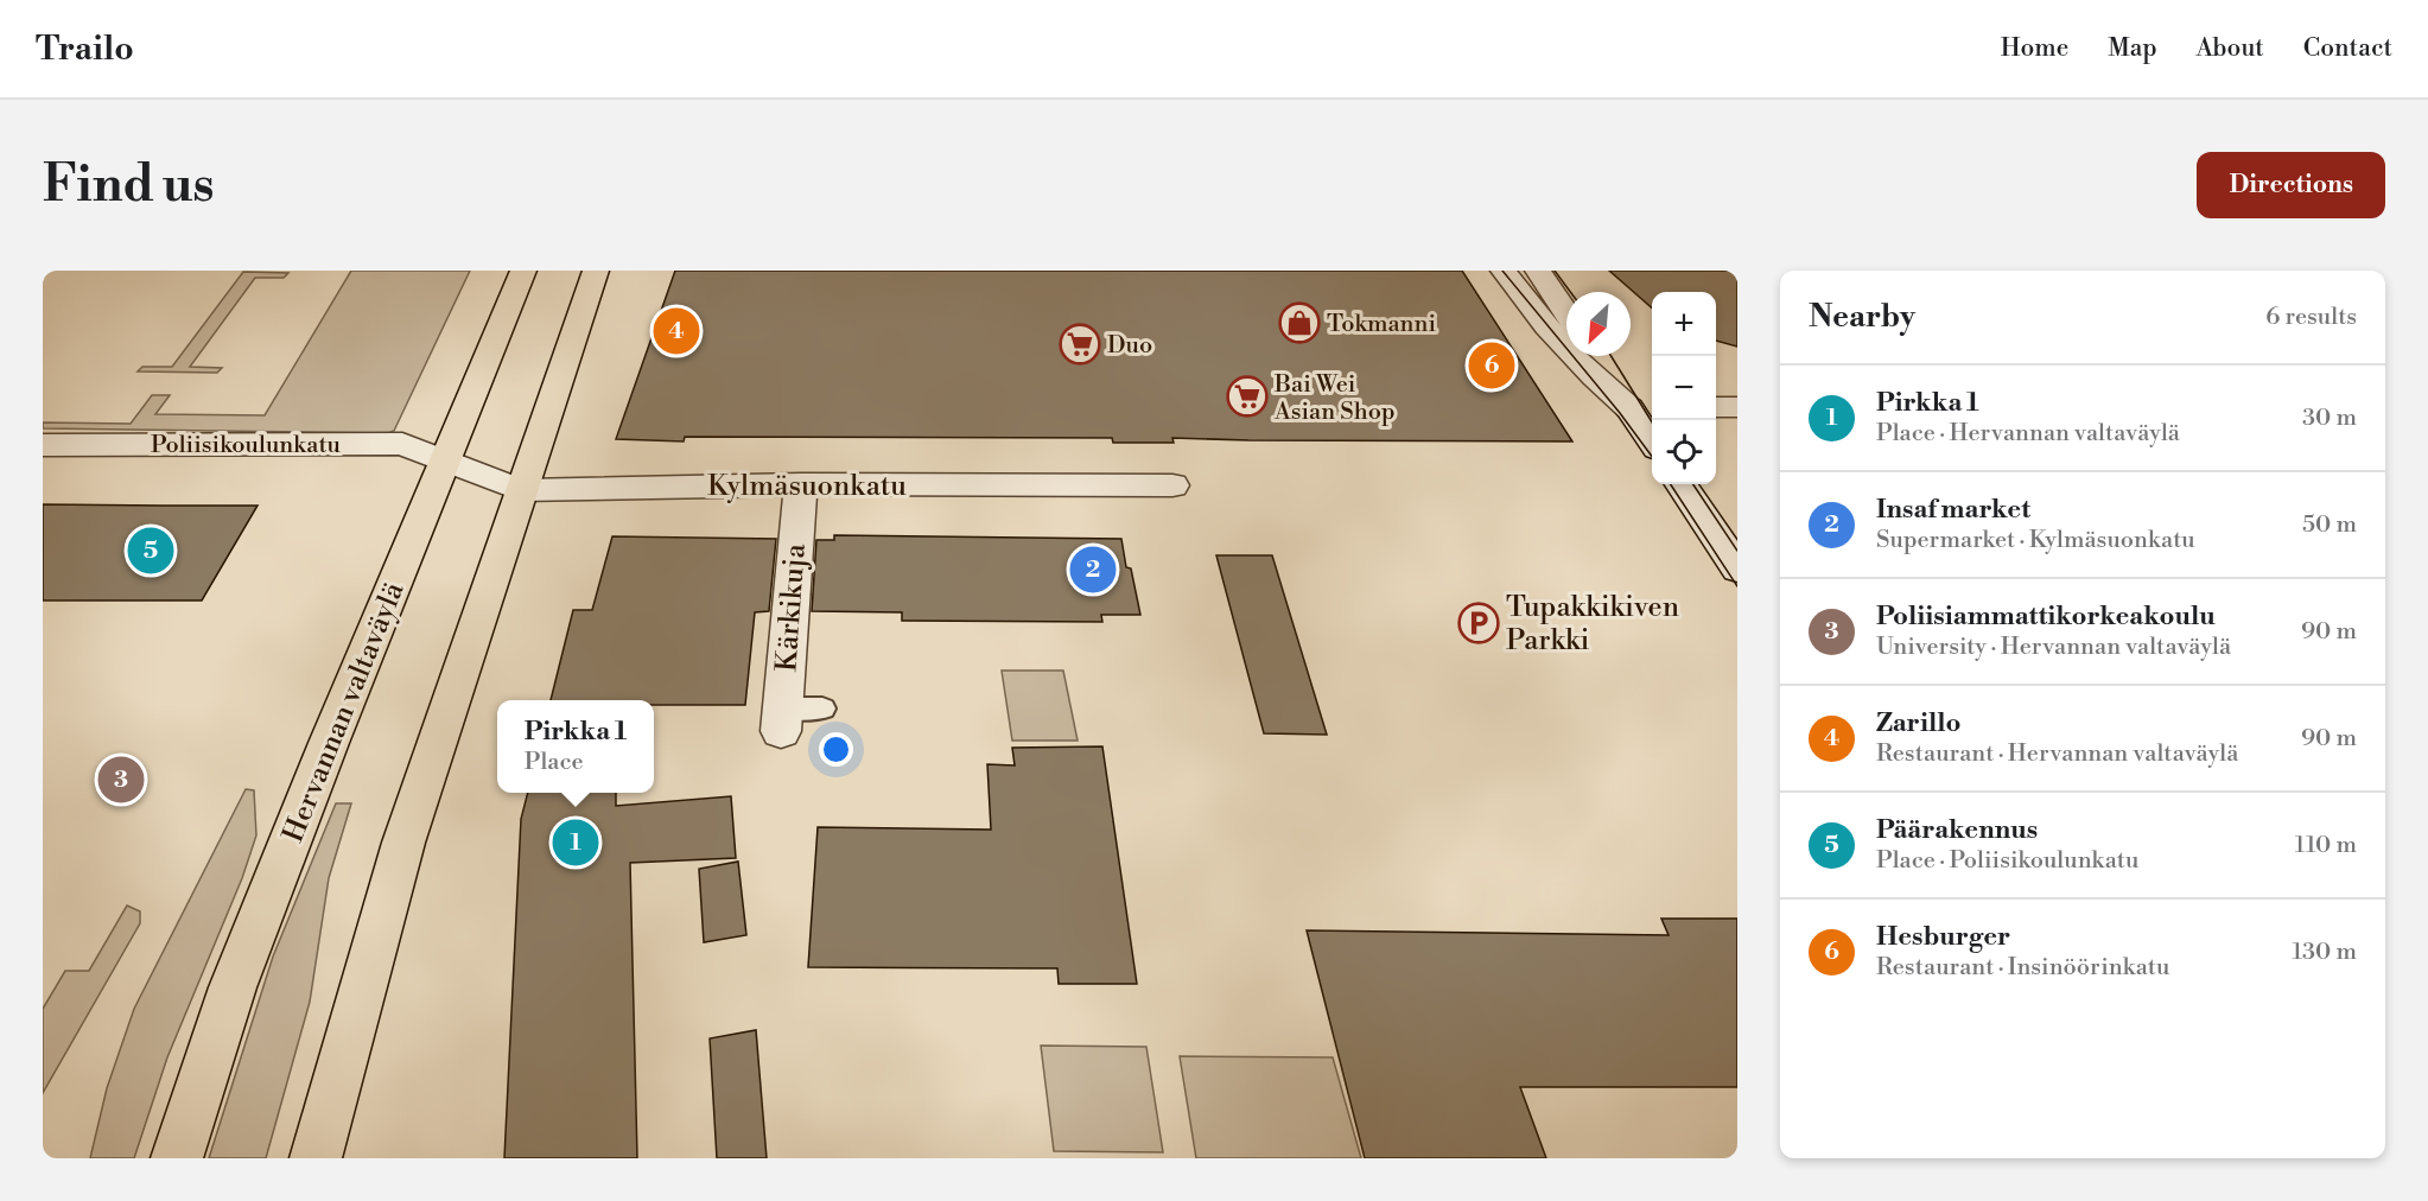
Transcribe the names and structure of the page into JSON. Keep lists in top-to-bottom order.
{
  "streets": {
    "main road": ["Hervannan valtaväylä"],
    "street": ["Poliisikoulunkatu", "Kylmäsuonkatu", "Kärkikuja"]
  },
  "crossings": [
    ["Poliisikoulunkatu", "Kylmäsuonkatu"],
    ["Poliisikoulunkatu", "Hervannan valtaväylä"],
    ["Kylmäsuonkatu", "Kärkikuja"],
    ["Kylmäsuonkatu", "Hervannan valtaväylä"]
  ],
  "places": {
    "shop": ["Tokmanni"],
    "supermarket": ["Duo", "Bai Wei Asian Shop"],
    "parking": ["Tupakkikiven Parkki"]
  },
  "north": "bottom left",
  "page": {
    "header": "Trailo",
    "nav": [
      "Home",
      "Map",
      "About",
      "Contact"
    ],
    "buttons": "Directions",
    "title": "Find us",
    "heading": ["Nearby", "6 results"],
    "map_buttons": ["+", "−"],
    "pins": [
      "4",
      "6",
      "5",
      "2",
      "3",
      "1"
    ],
    "list": [
      {
        "mark": "1",
        "name": "Pirkka 1",
        "note": "Place · Hervannan valtaväylä",
        "value": "30 m"
      },
      {
        "mark": "2",
        "name": "Insaf market",
        "note": "Supermarket · Kylmäsuonkatu",
        "value": "50 m"
      },
      {
        "mark": "3",
        "name": "Poliisiammattikorkeakoulu",
        "note": "University · Hervannan valtaväylä",
        "value": "90 m"
      },
      {
        "mark": "4",
        "name": "Zarillo",
        "note": "Restaurant · Hervannan valtaväylä",
        "value": "90 m"
      },
      {
        "mark": "5",
        "name": "Päärakennus",
        "note": "Place · Poliisikoulunkatu",
        "value": "110 m"
      },
      {
        "mark": "6",
        "name": "Hesburger",
        "note": "Restaurant · Insinöörinkatu",
        "value": "130 m"
      }
    ],
    "popup": ["Pirkka 1", "Place"]
  }
}
